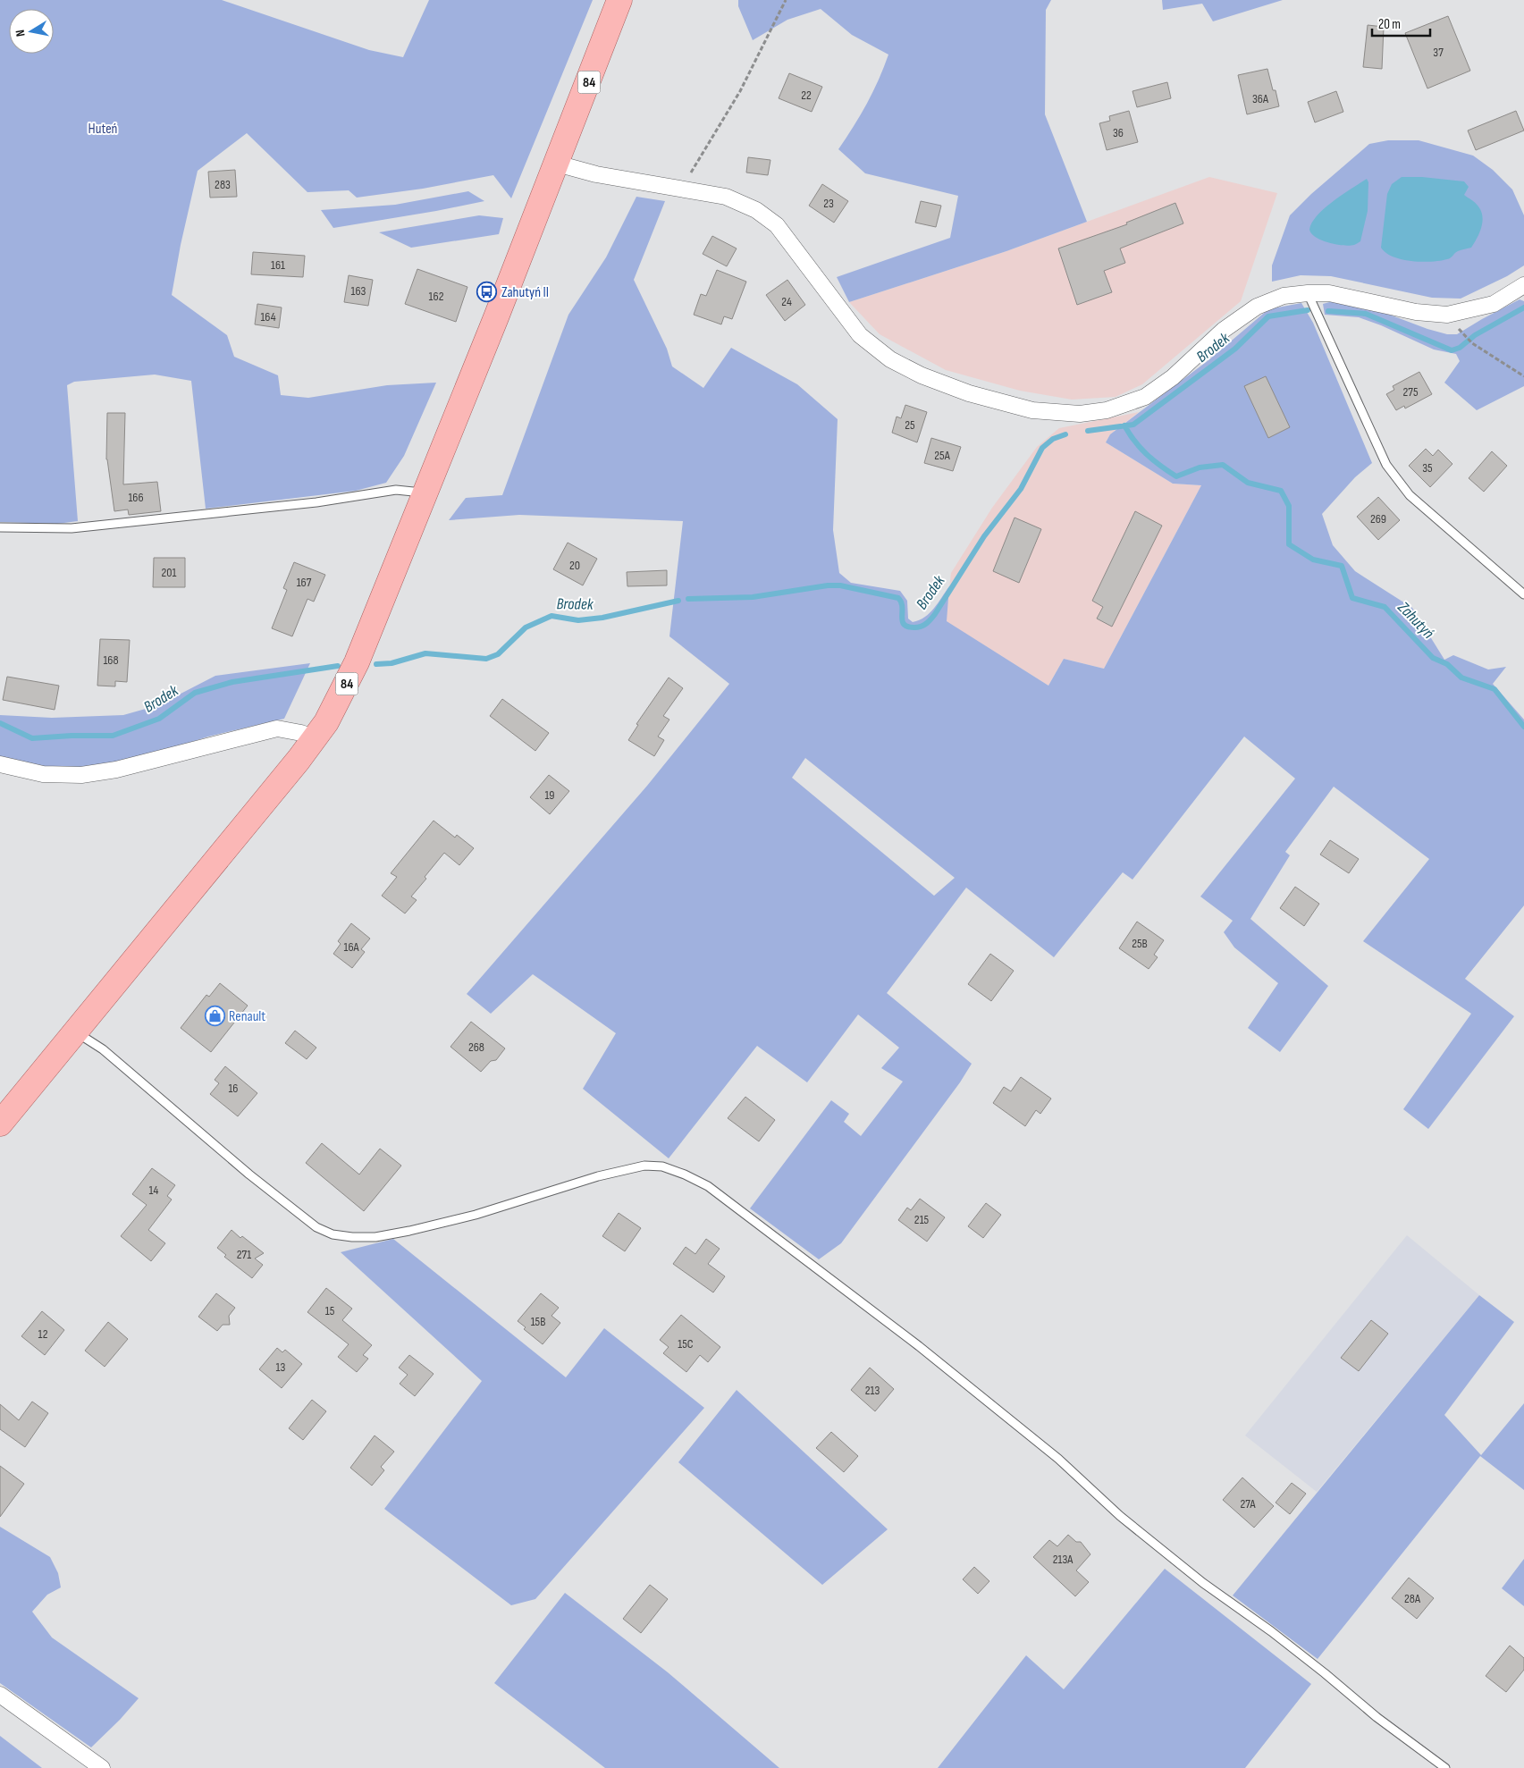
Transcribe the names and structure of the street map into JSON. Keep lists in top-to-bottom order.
{
  "streets": {
    "main road": ["84"]
  },
  "water": ["Brodek", "Zahutyń"],
  "parks": ["Huteń"],
  "places": {
    "bus stop": ["Zahutyń II"],
    "shop": ["Renault"]
  },
  "house_numbers": [
    "37",
    "22",
    "36A",
    "36",
    "283",
    "23",
    "161",
    "163",
    "162",
    "24",
    "164",
    "275",
    "25",
    "25A",
    "35",
    "166",
    "269",
    "20",
    "201",
    "167",
    "168",
    "19",
    "25B",
    "16A",
    "268",
    "16",
    "14",
    "215",
    "271",
    "15",
    "15B",
    "12",
    "15C",
    "13",
    "213",
    "27A",
    "213A",
    "28A"
  ],
  "scale_bar": "20 m",
  "north": "left"
}
